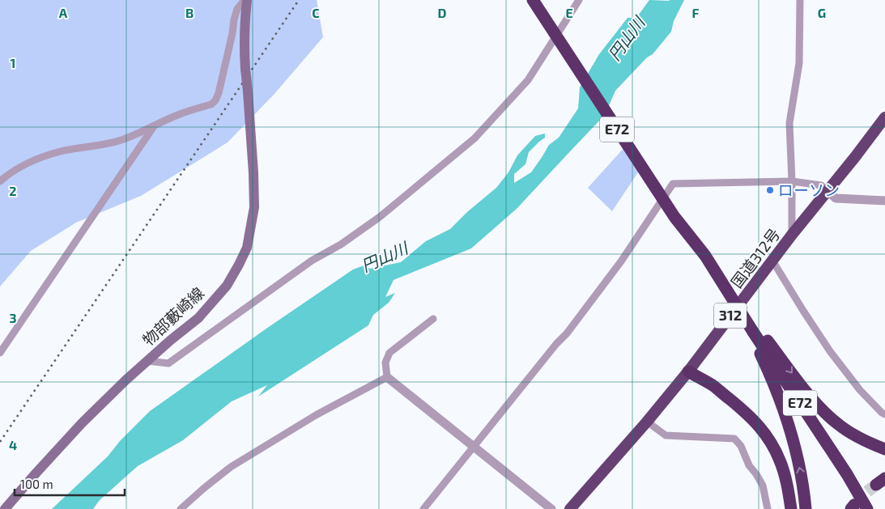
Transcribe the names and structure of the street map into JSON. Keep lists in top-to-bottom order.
{
  "streets": {
    "highway": ["E72", "国道312号", "312"],
    "main road": ["物部藪崎線"]
  },
  "water": ["円山川"],
  "places": ["ローソン"],
  "scale_bar": "100 m",
  "grid": {
    "columns": [
      "A",
      "B",
      "C",
      "D",
      "E",
      "F",
      "G"
    ],
    "rows": [
      "1",
      "2",
      "3",
      "4"
    ]
  }
}
